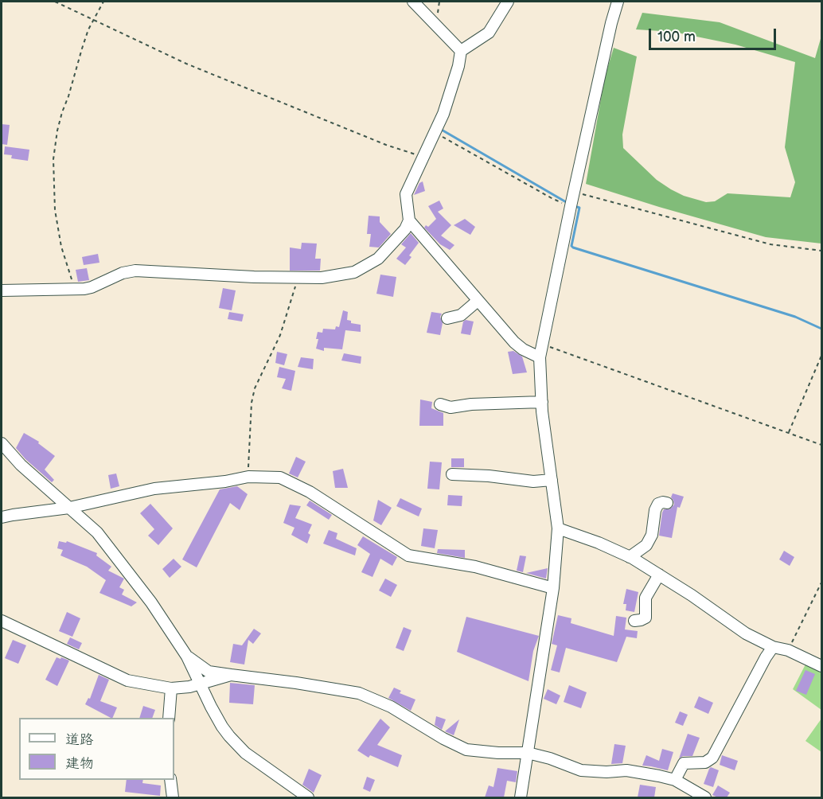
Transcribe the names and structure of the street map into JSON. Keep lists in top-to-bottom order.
{
  "legend": ["道路", "建物"],
  "scale_bar": "100 m"
}
